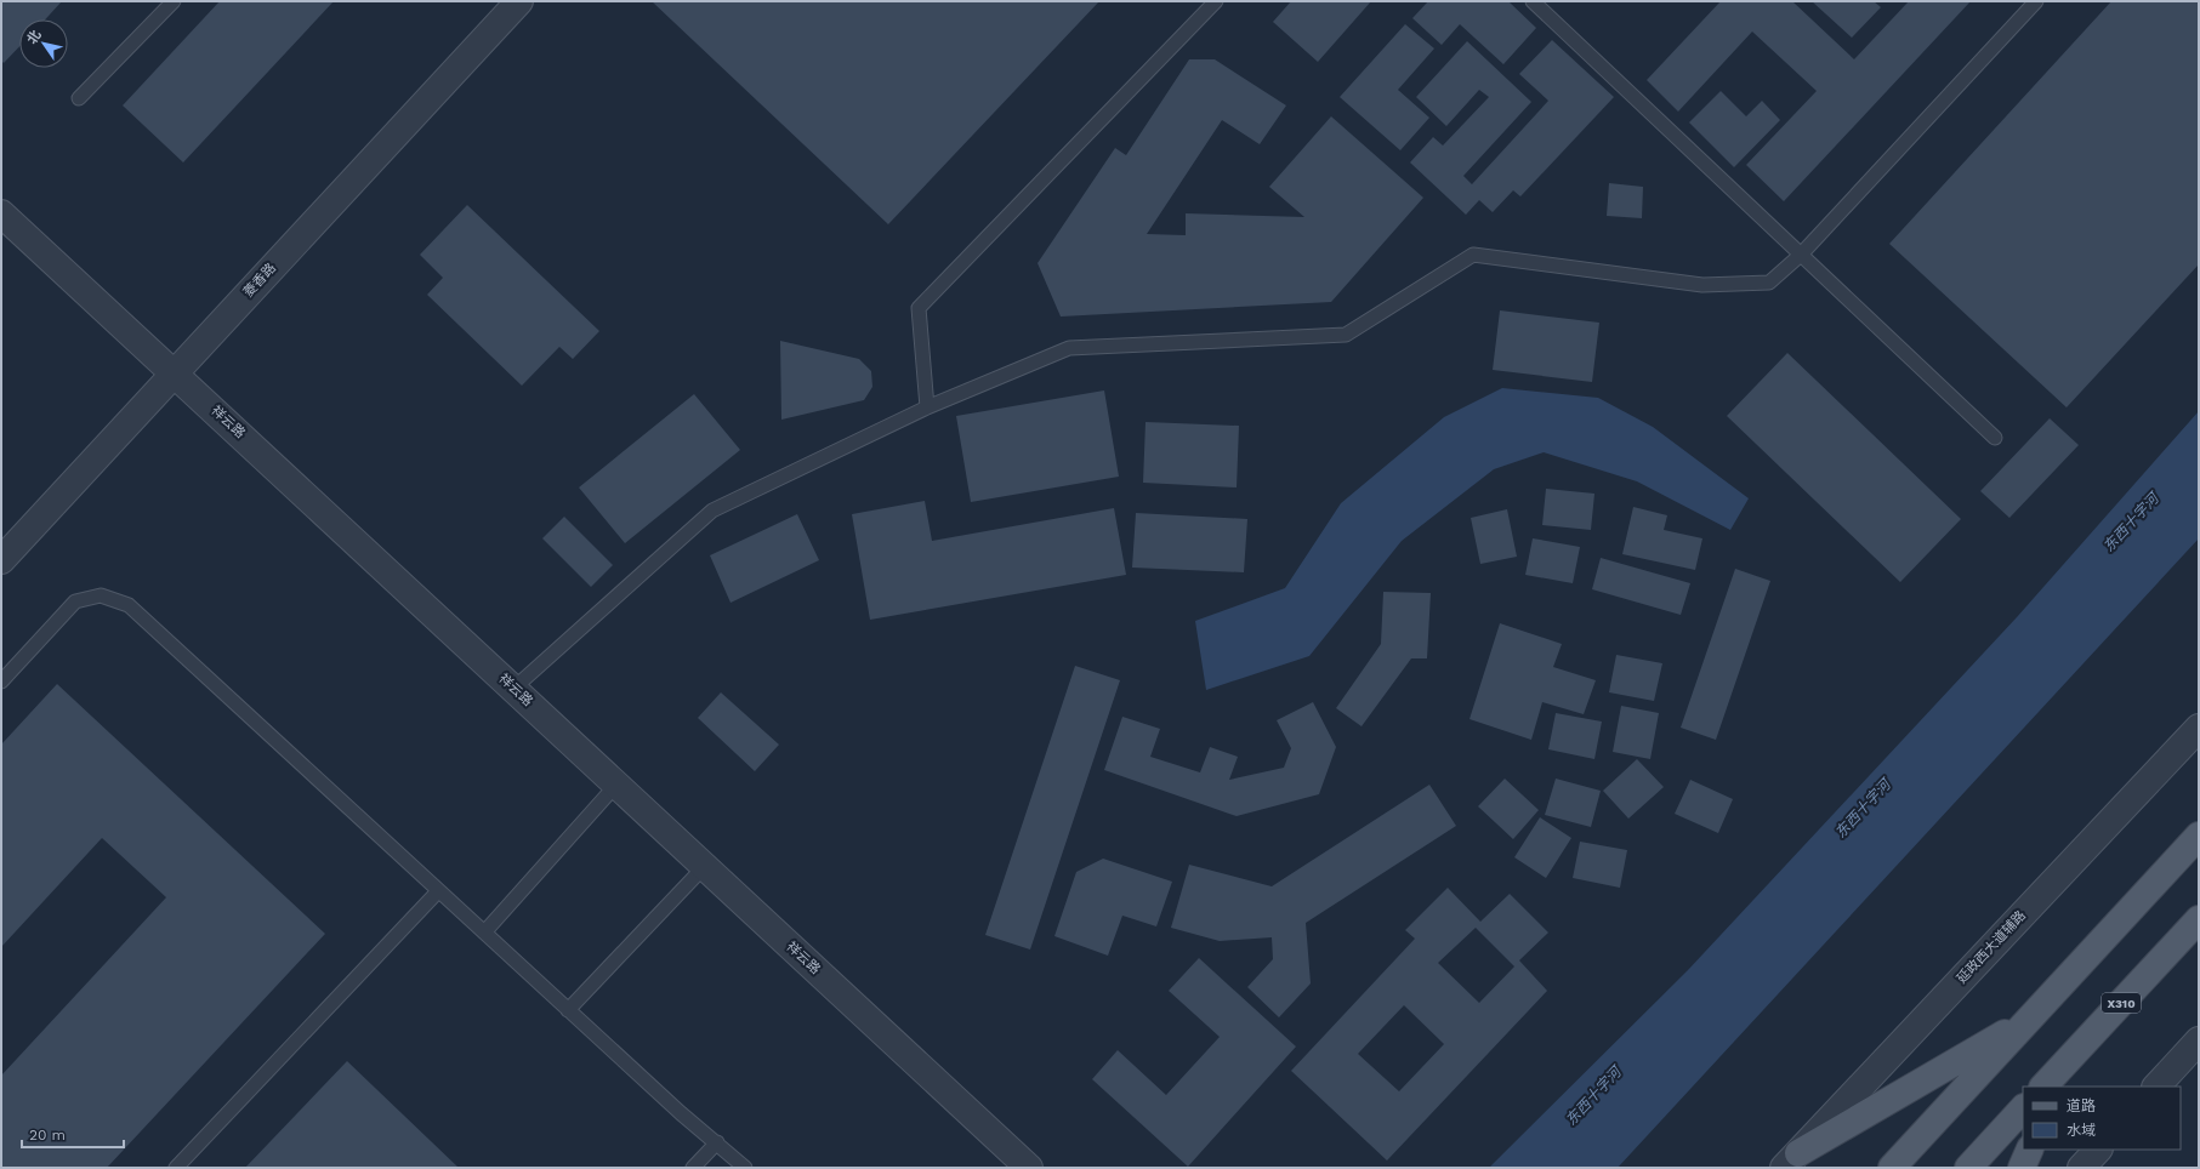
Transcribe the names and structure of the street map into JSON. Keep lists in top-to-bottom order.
{
  "streets": {
    "main road": ["X310"],
    "street": ["菱香路", "祥云路", "延政西大道辅路"]
  },
  "crossings": [
    ["菱香路", "祥云路"]
  ],
  "water": ["东西十字河"],
  "legend": ["道路", "水域"],
  "scale_bar": "20 m",
  "north": "top left"
}
